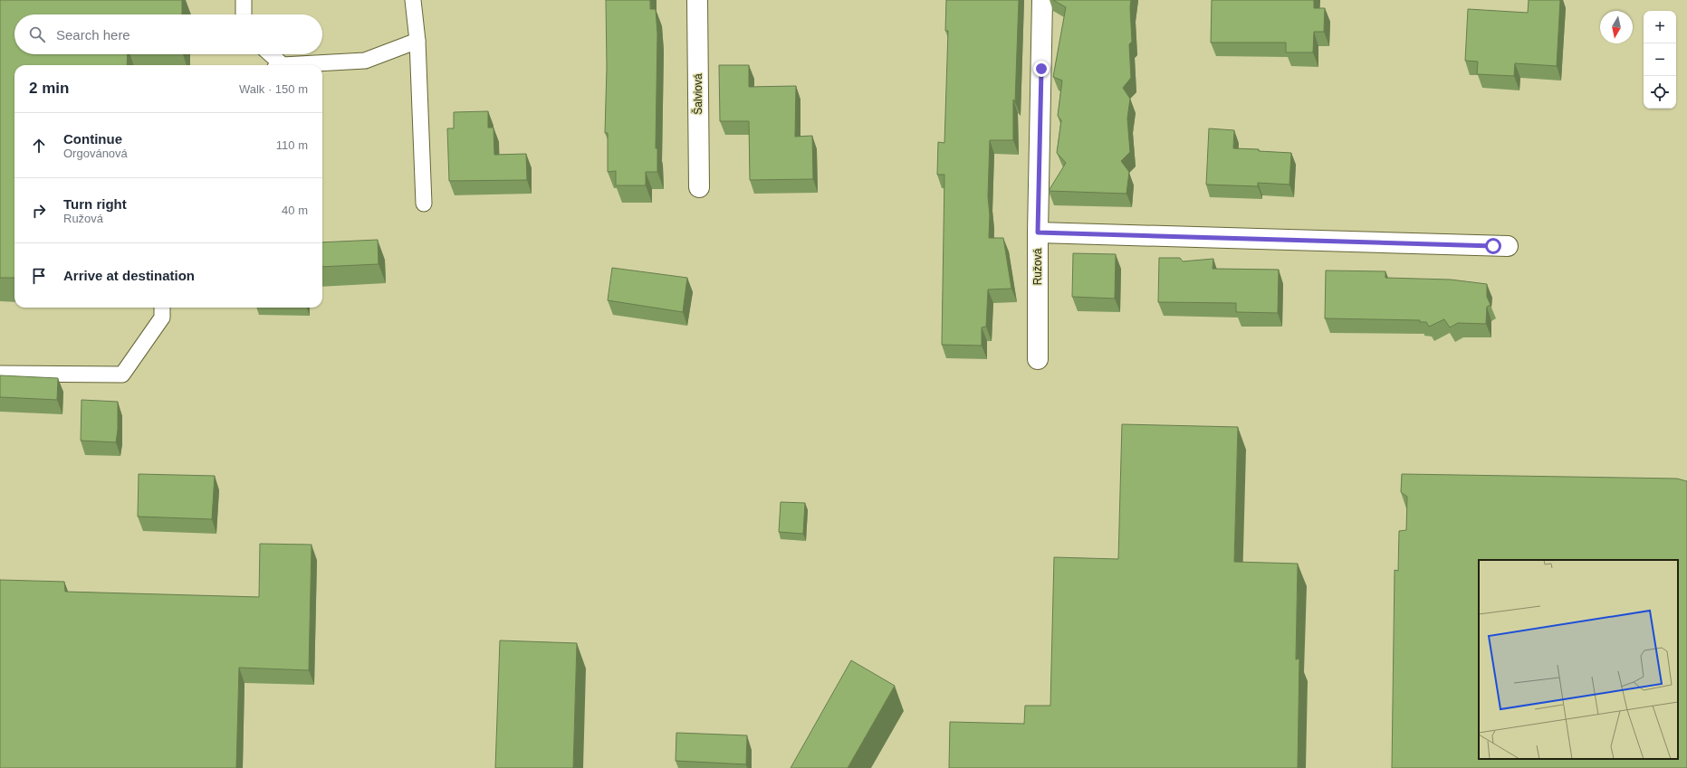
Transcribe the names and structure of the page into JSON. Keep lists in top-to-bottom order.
{
  "streets": {
    "street": ["Šalviová", "Ružová"]
  },
  "north": "bottom",
  "page": {
    "map_buttons": ["+", "−"],
    "search": "Search here",
    "heading": ["2 min", "Walk · 150 m"],
    "list": [
      ["Continue", "Orgovánová", "110 m"],
      ["Turn right", "Ružová", "40 m"],
      "Arrive at destination"
    ]
  }
}
